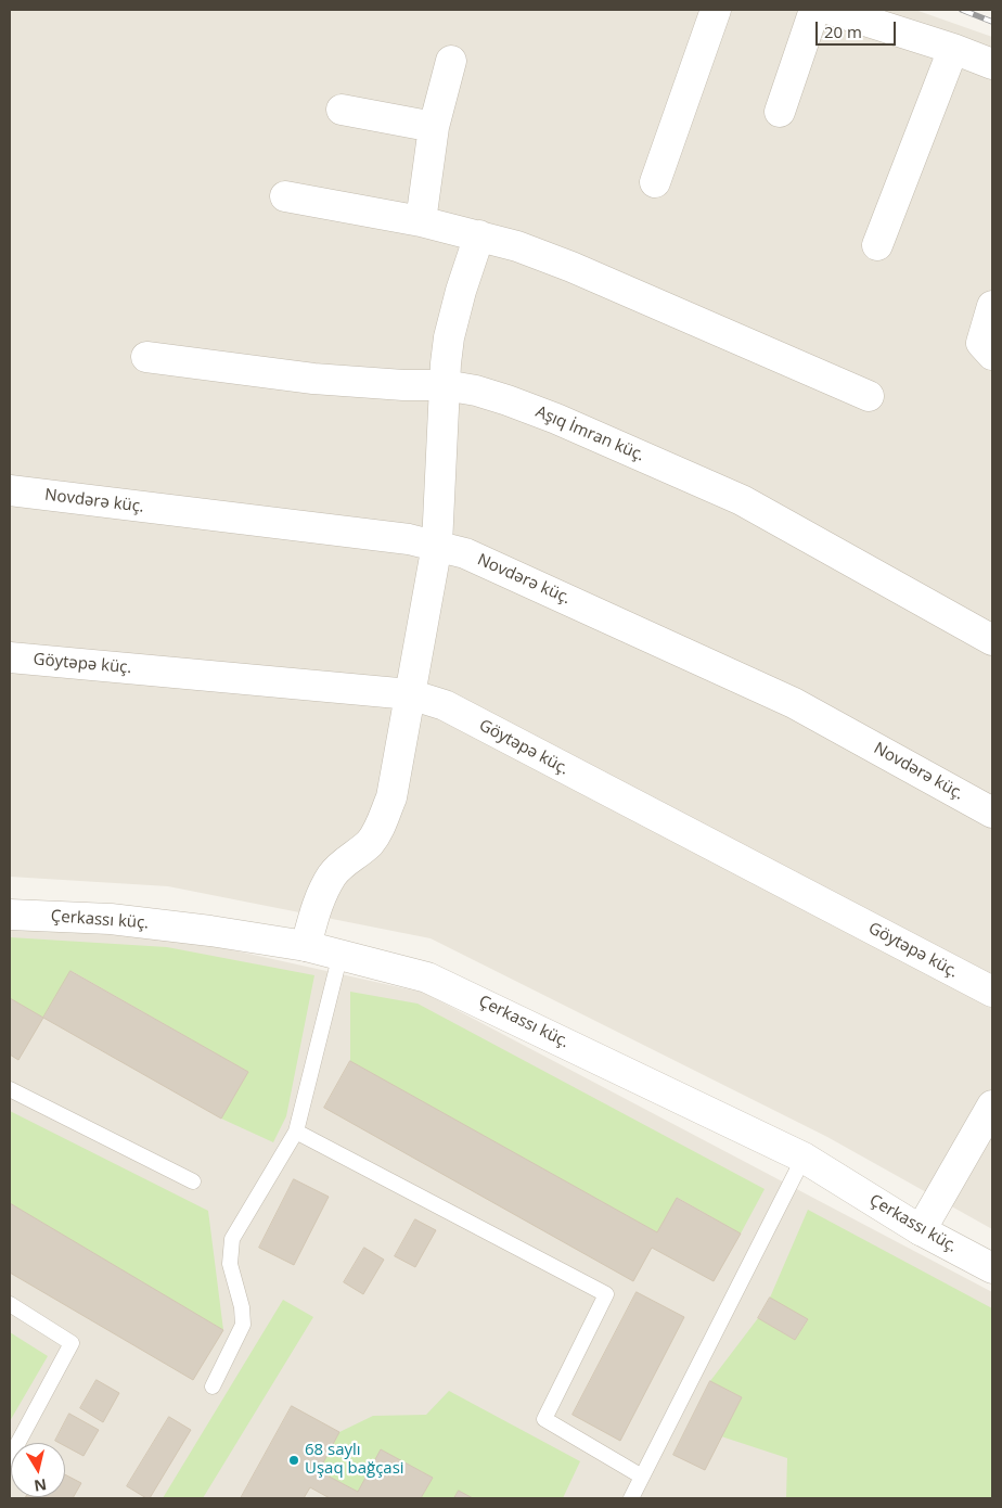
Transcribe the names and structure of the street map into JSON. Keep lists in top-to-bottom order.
{
  "streets": {
    "street": [
      "Aşıq İmran küç.",
      "Novdərə küç.",
      "Göytəpə küç.",
      "Çerkassı küç."
    ]
  },
  "places": ["68 saylı Uşaq bağçasi"],
  "scale_bar": "20 m",
  "north": "bottom"
}
